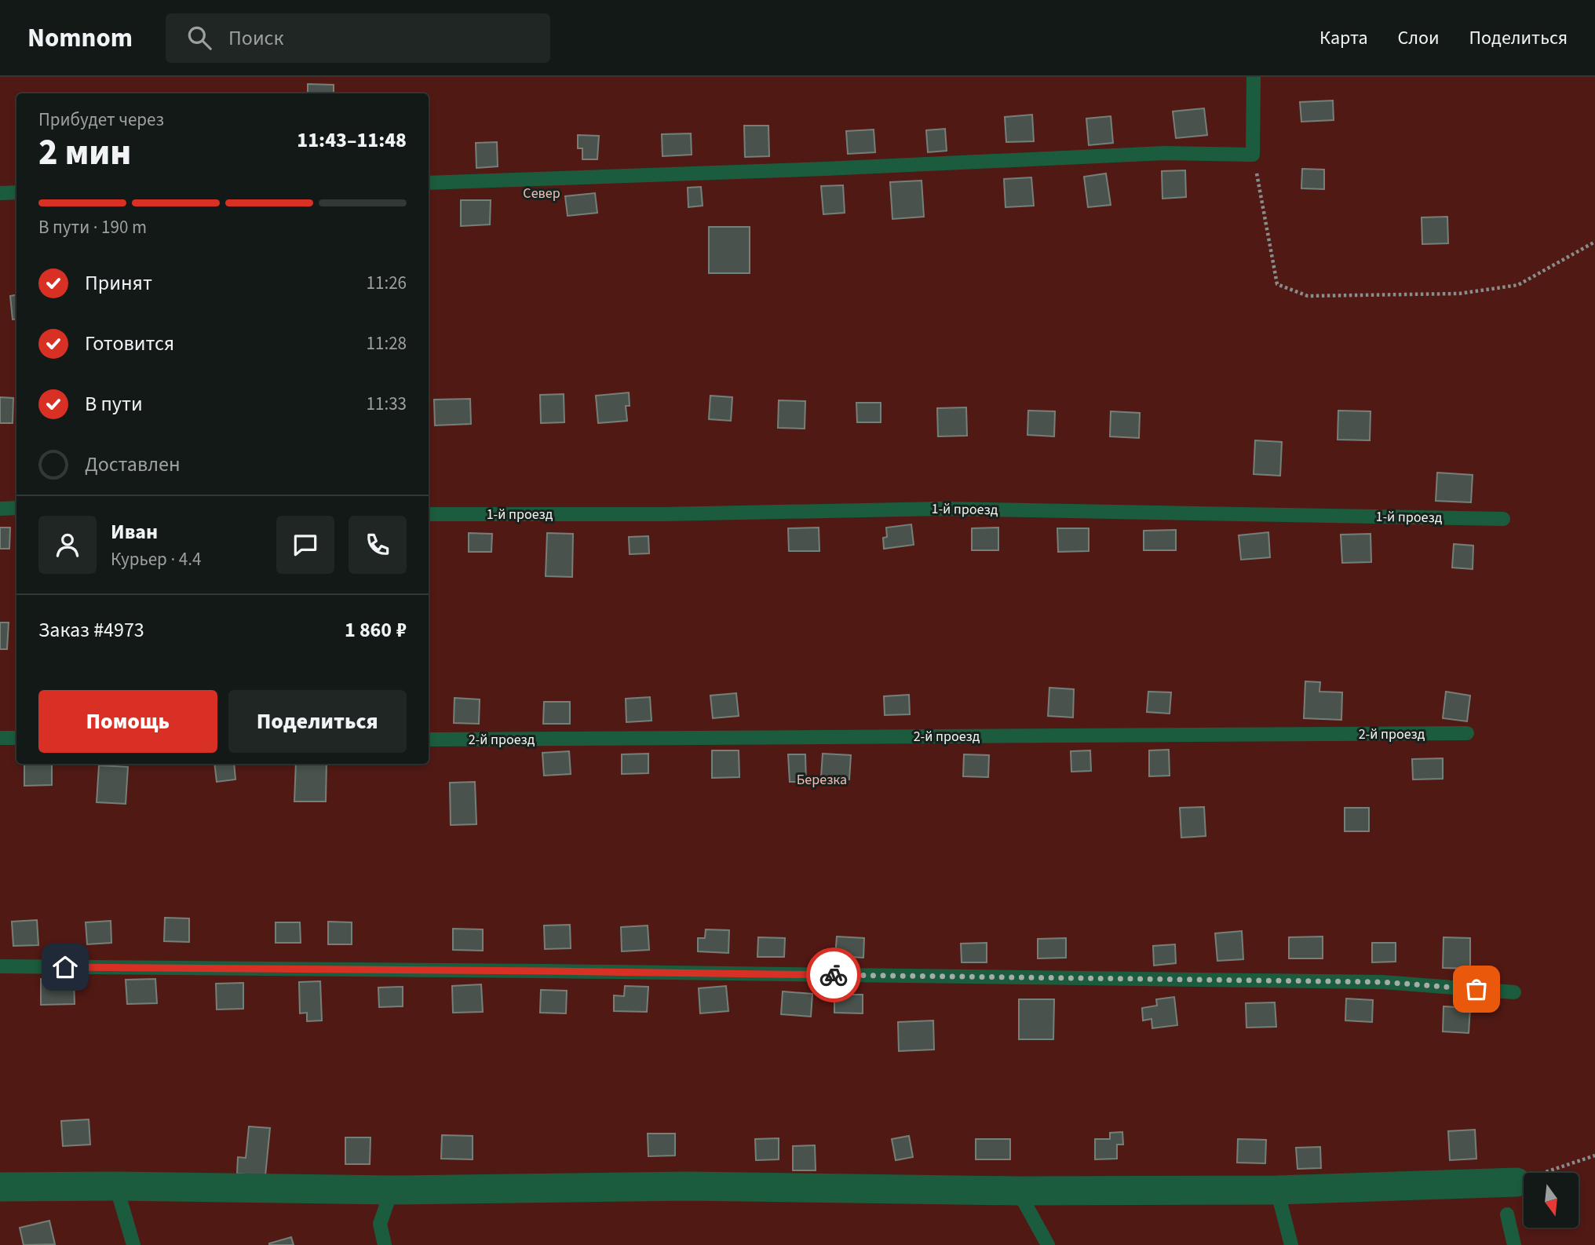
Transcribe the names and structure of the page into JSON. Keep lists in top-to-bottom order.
{
  "streets": {
    "lane": ["1-й проезд", "2-й проезд"]
  },
  "parks": ["Север", "Березка"],
  "north": "bottom",
  "page": {
    "header": "Nomnom",
    "search": "Поиск",
    "nav": ["Карта", "Слои", "Поделиться"],
    "heading": ["2 мин", "Прибудет через", "11:43–11:48"],
    "panel": [
      "Иван",
      "Курьер · 4.4",
      "Заказ #4973",
      "1 860 ₽"
    ],
    "bar": "В пути · 190 m",
    "list": [
      ["Принят", "11:26"],
      ["Готовится", "11:28"],
      ["В пути", "11:33"],
      "Доставлен"
    ],
    "buttons": ["Помощь", "Поделиться"]
  }
}
